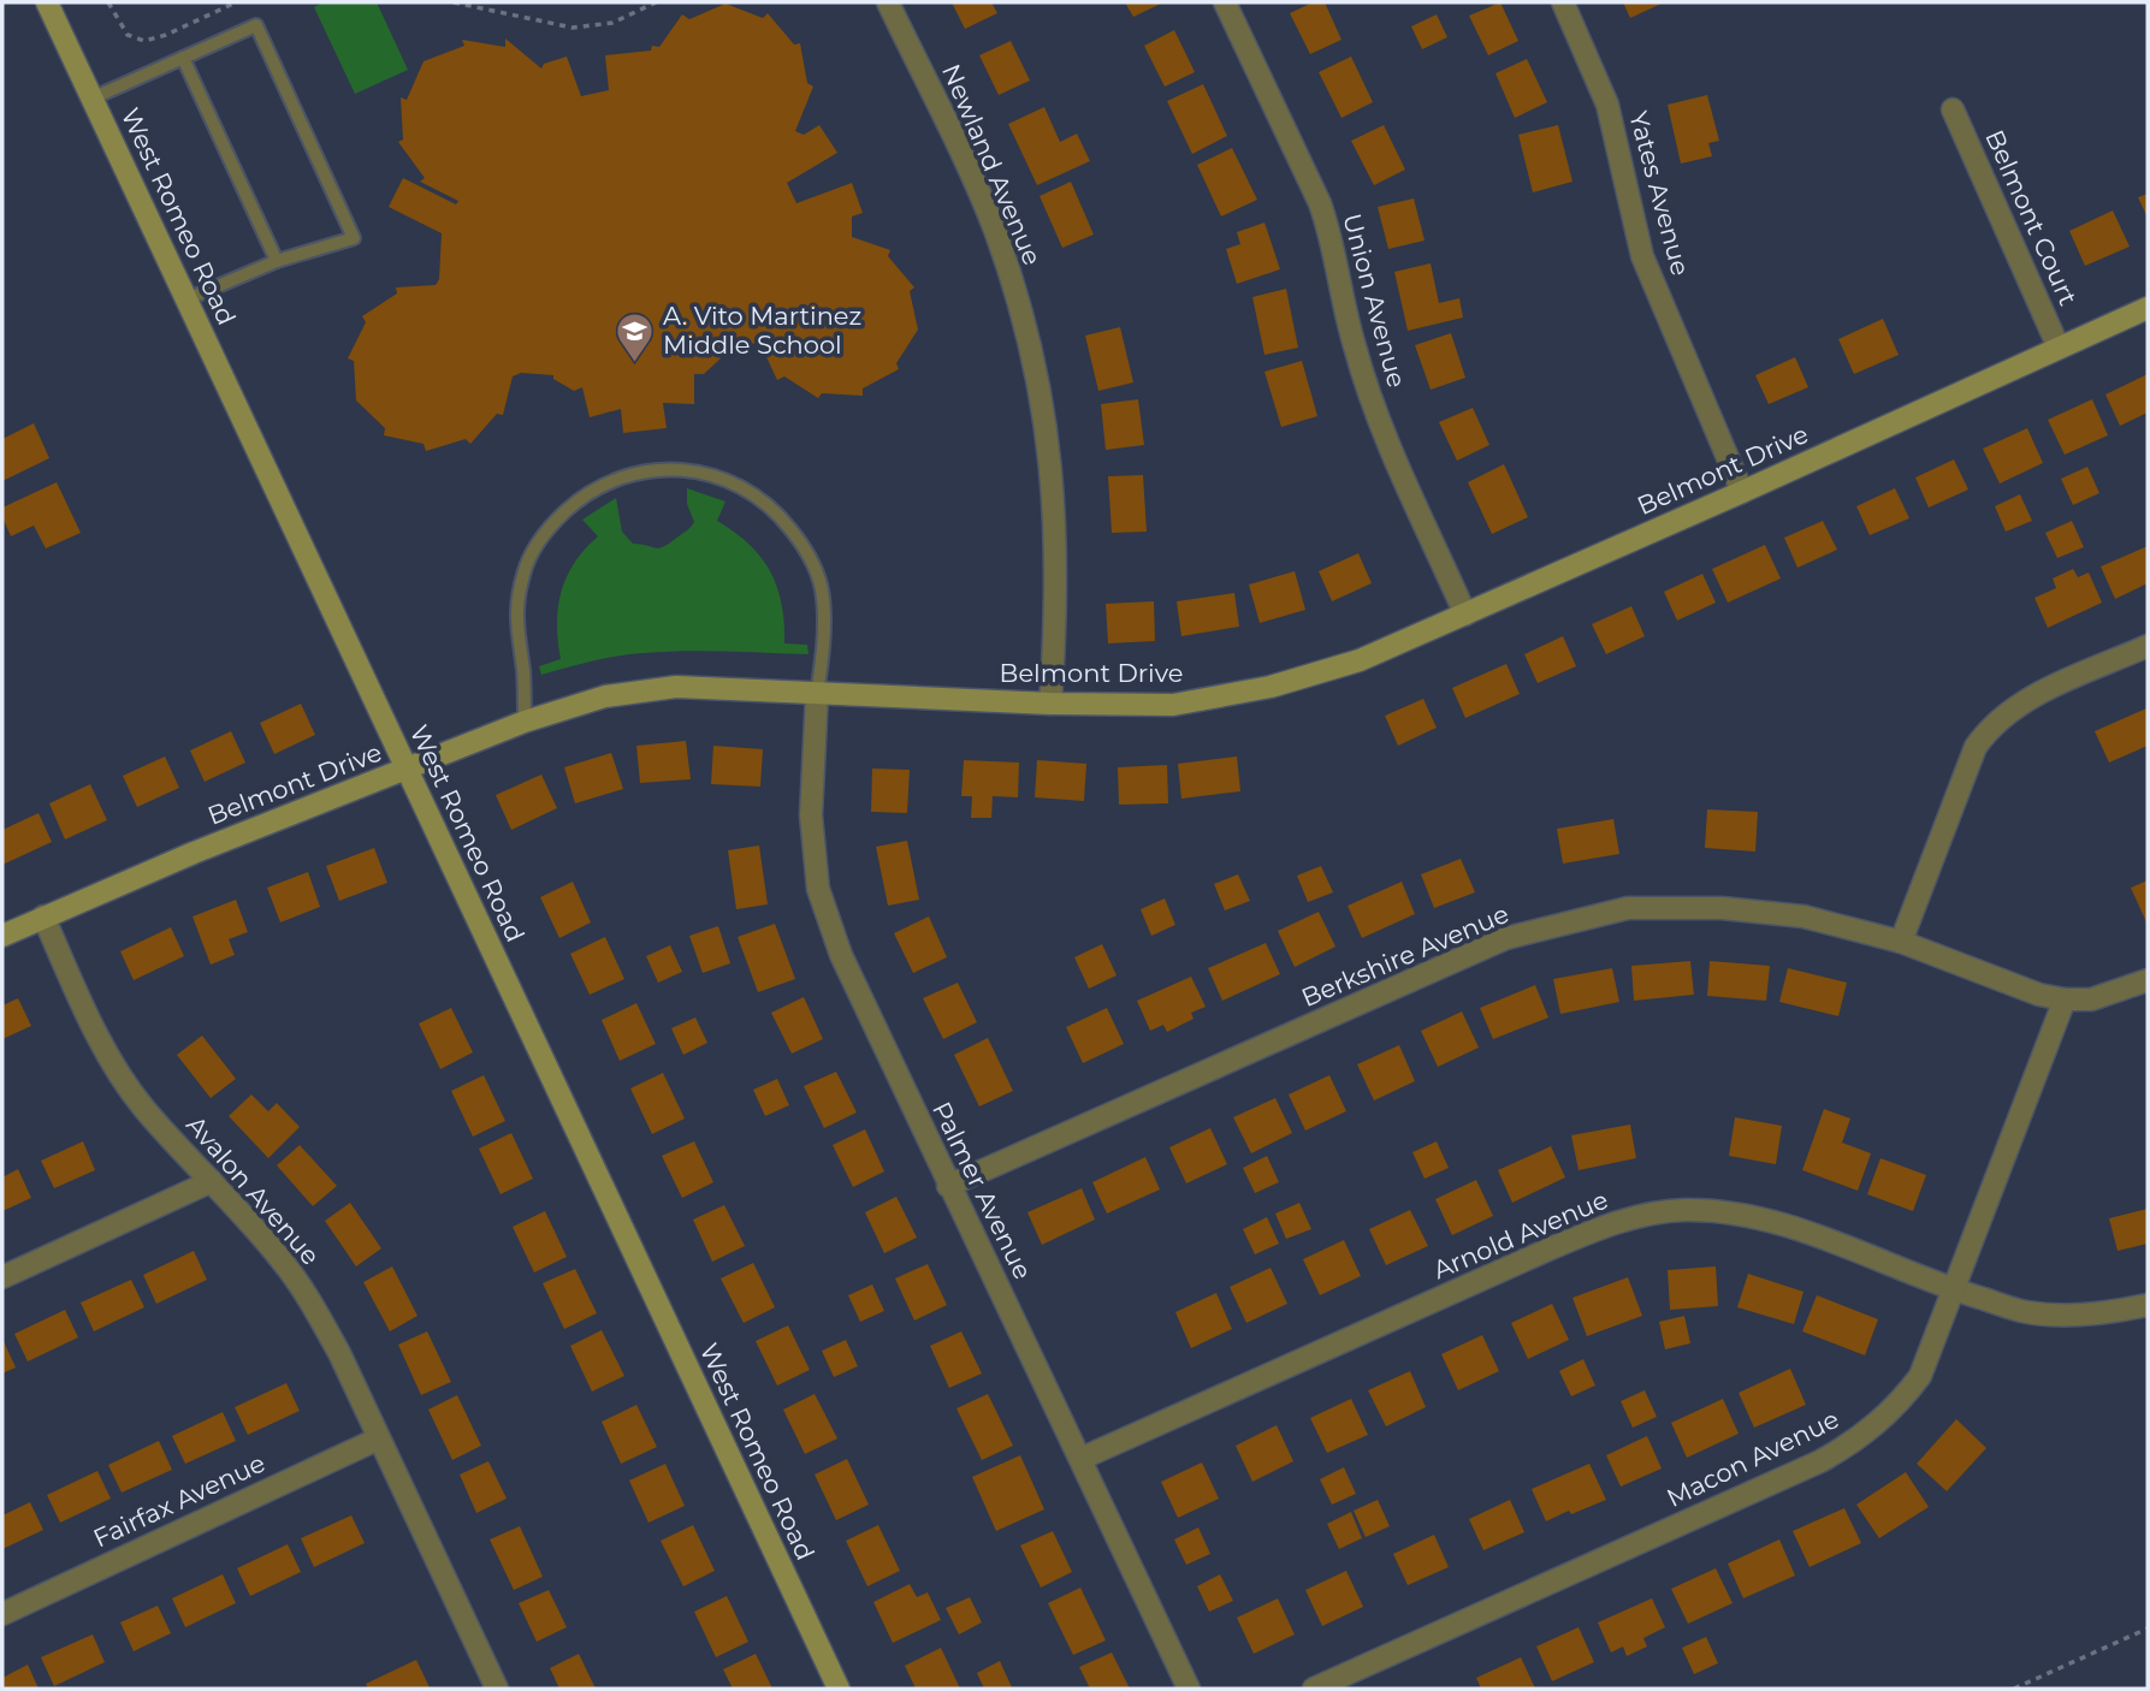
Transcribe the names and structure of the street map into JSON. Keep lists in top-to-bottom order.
{
  "streets": {
    "street": [
      "Newland Avenue",
      "Yates Avenue",
      "West Romeo Road",
      "Belmont Court",
      "Union Avenue",
      "Belmont Drive",
      "Berkshire Avenue",
      "Avalon Avenue",
      "Palmer Avenue",
      "Arnold Avenue",
      "Macon Avenue",
      "Fairfax Avenue"
    ]
  },
  "crossings": [
    ["Newland Avenue", "Belmont Drive"],
    ["Yates Avenue", "Belmont Drive"],
    ["West Romeo Road", "Belmont Drive"],
    ["Belmont Court", "Belmont Drive"],
    ["Union Avenue", "Belmont Drive"],
    ["Belmont Drive", "Avalon Avenue"],
    ["Belmont Drive", "Palmer Avenue"],
    ["Berkshire Avenue", "Palmer Avenue"],
    ["Berkshire Avenue", "Macon Avenue"],
    ["Avalon Avenue", "Fairfax Avenue"],
    ["Palmer Avenue", "Arnold Avenue"],
    ["Arnold Avenue", "Macon Avenue"]
  ],
  "places": {
    "school or university": ["A. Vito Martinez Middle School"]
  }
}
